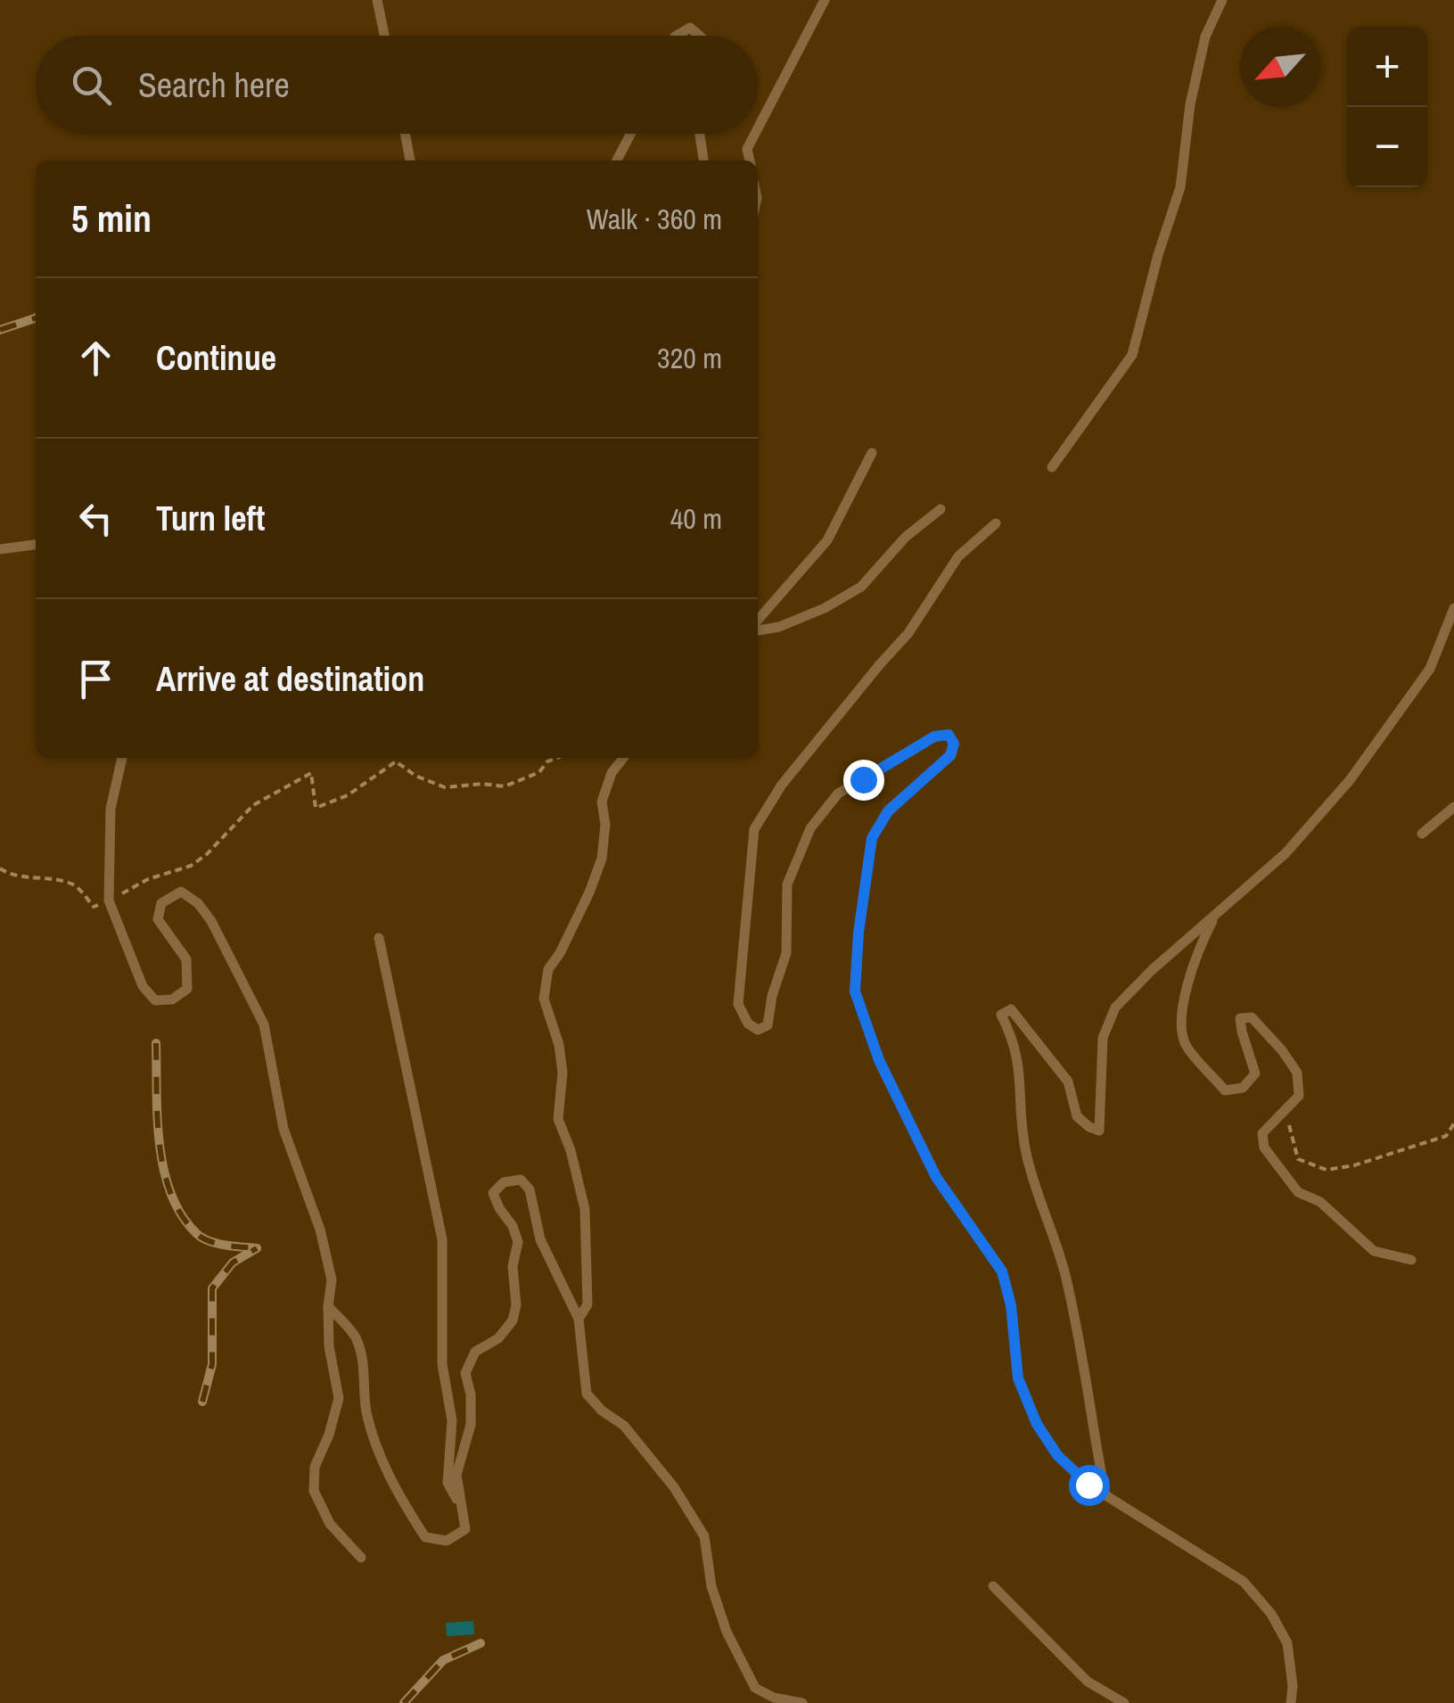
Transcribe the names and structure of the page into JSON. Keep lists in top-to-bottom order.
{
  "north": "bottom left",
  "page": {
    "map_buttons": ["+", "−"],
    "search": "Search here",
    "heading": ["5 min", "Walk · 360 m"],
    "list": [
      ["Continue", "320 m"],
      ["Turn left", "40 m"],
      "Arrive at destination"
    ]
  }
}
